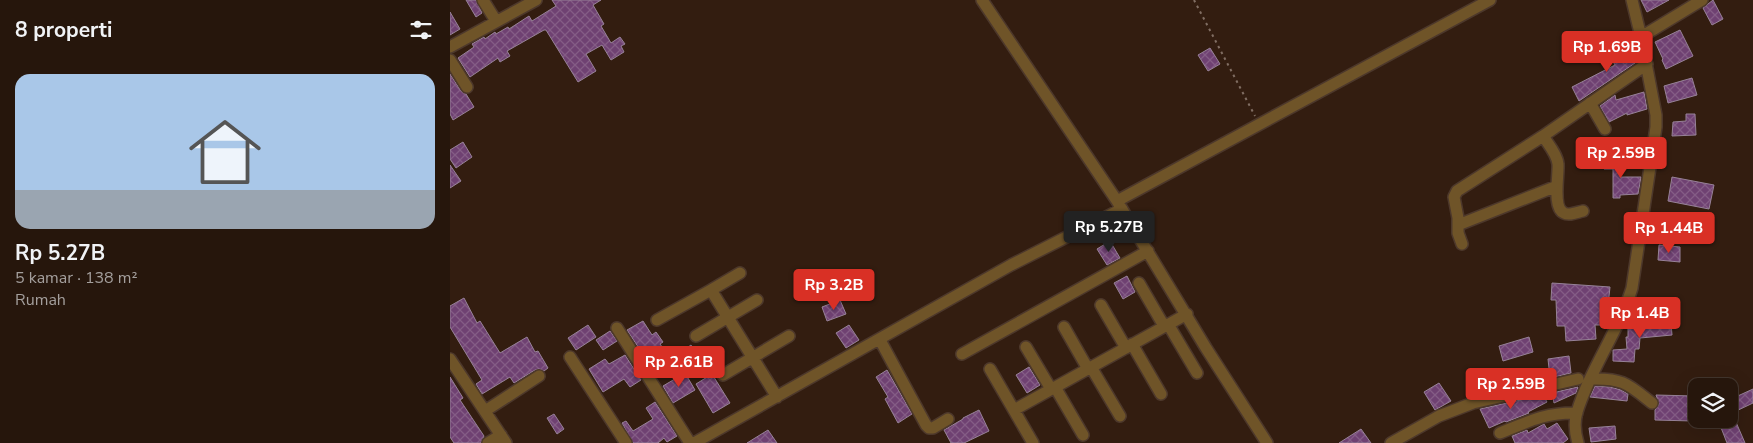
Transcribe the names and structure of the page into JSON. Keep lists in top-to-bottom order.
{
  "page": {
    "heading": "8 properti",
    "price": [
      "Rp 1.69B",
      "Rp 2.59B",
      "Rp 5.27B",
      "Rp 1.44B",
      "Rp 3.2B",
      "Rp 1.4B",
      "Rp 2.61B",
      "Rp 2.59B"
    ],
    "list": [
      {
        "name": "Rp 5.27B",
        "note": "5 kamar · 138 m² · Rumah"
      }
    ]
  }
}
